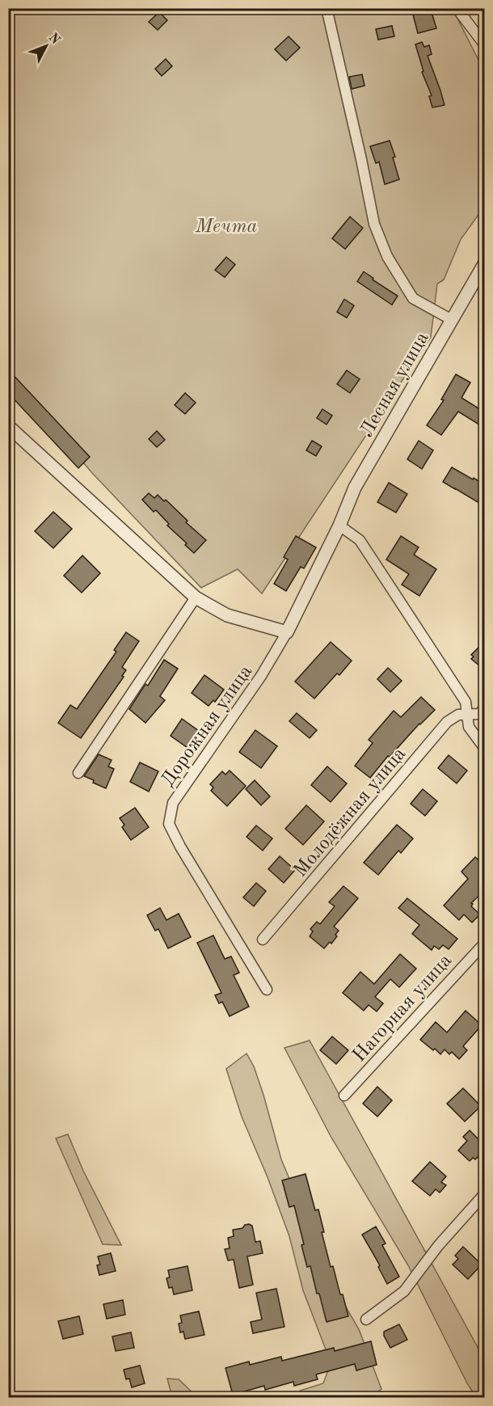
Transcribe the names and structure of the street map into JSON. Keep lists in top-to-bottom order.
{
  "streets": {
    "street": [
      "Лесная улица",
      "Дорожная улица",
      "Молодёжная улица",
      "Нагорная улица"
    ]
  },
  "crossings": [
    ["Лесная улица", "Дорожная улица"]
  ],
  "parks": ["Мечта"],
  "north": "top right"
}
